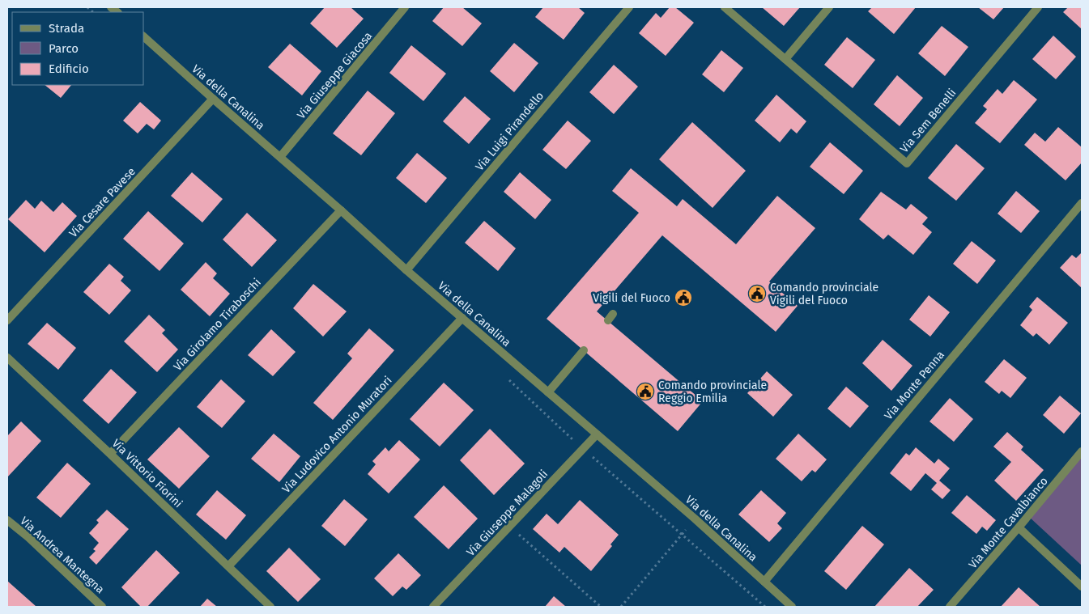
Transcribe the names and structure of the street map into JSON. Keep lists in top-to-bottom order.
{
  "streets": {
    "street": [
      "Via Giuseppe Giacosa",
      "Via della Canalina",
      "Via Sem Benelli",
      "Via Luigi Pirandello",
      "Via Cesare Pavese",
      "Via Girolamo Tiraboschi",
      "Via Monte Penna",
      "Via Ludovico Antonio Muratori",
      "Via Vittorio Fiorini",
      "Via Giuseppe Malagoli",
      "Via Monte Cavalbianco",
      "Via Andrea Mantegna"
    ]
  },
  "crossings": [
    ["Via Giuseppe Giacosa", "Via della Canalina"],
    ["Via della Canalina", "Via Luigi Pirandello"],
    ["Via della Canalina", "Via Cesare Pavese"],
    ["Via della Canalina", "Via Girolamo Tiraboschi"],
    ["Via della Canalina", "Via Monte Penna"],
    ["Via della Canalina", "Via Ludovico Antonio Muratori"],
    ["Via della Canalina", "Via Giuseppe Malagoli"],
    ["Via Girolamo Tiraboschi", "Via Vittorio Fiorini"],
    ["Via Ludovico Antonio Muratori", "Via Vittorio Fiorini"]
  ],
  "places": {
    "public building": ["Comando provinciale Vigili del Fuoco", "Vigili del Fuoco", "Comando provinciale Reggio Emilia"]
  },
  "legend": ["Strada", "Parco", "Edificio"]
}
